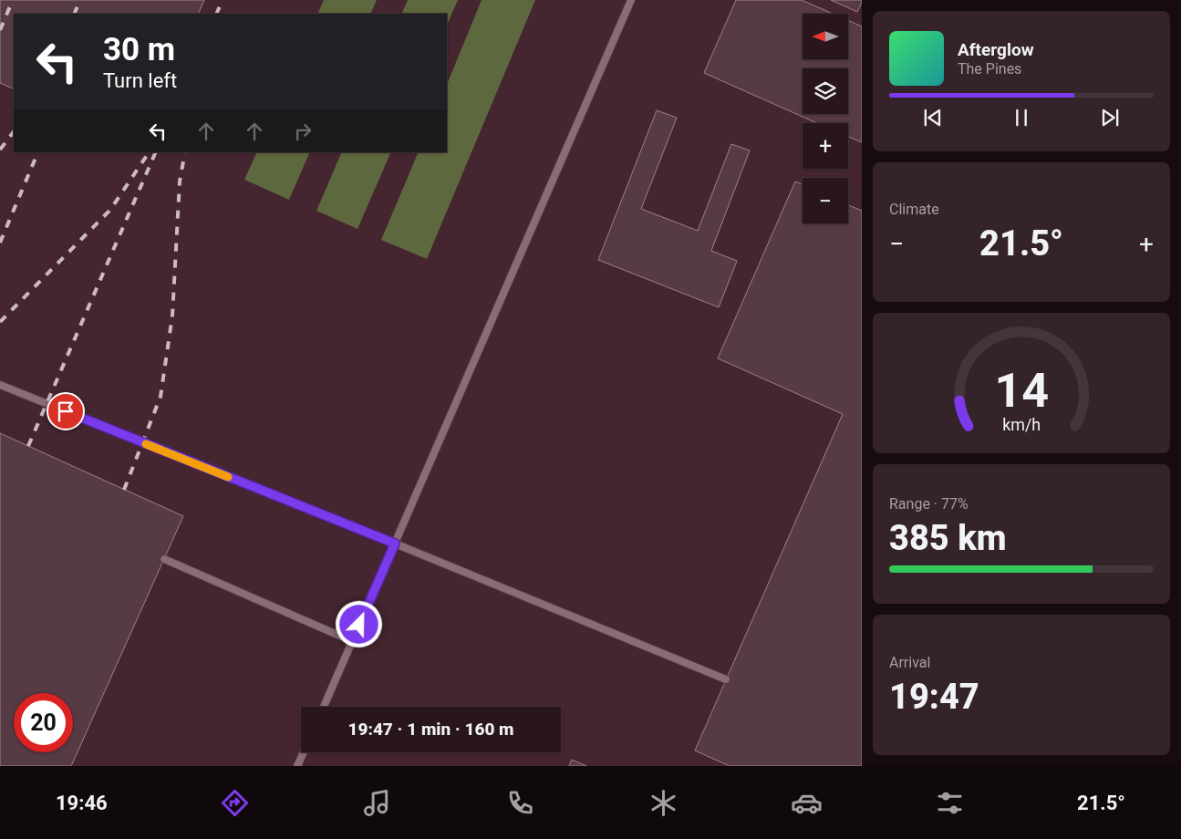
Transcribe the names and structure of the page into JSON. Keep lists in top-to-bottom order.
{
  "north": "left",
  "page": {
    "map_buttons": ["+", "−"],
    "turn": ["30 m", "Turn left"],
    "song": ["Afterglow", "The Pines"],
    "tile": [
      "Climate",
      ["Range · 77%", "385 km"],
      ["Arrival", "19:47"]
    ],
    "heat": ["−", "21.5°", "+"],
    "limit": "20",
    "trip": "19:47 · 1 min · 160 m",
    "tabs": ["19:46", "21.5°"],
    "gauge": ["14", "km/h"]
  }
}
